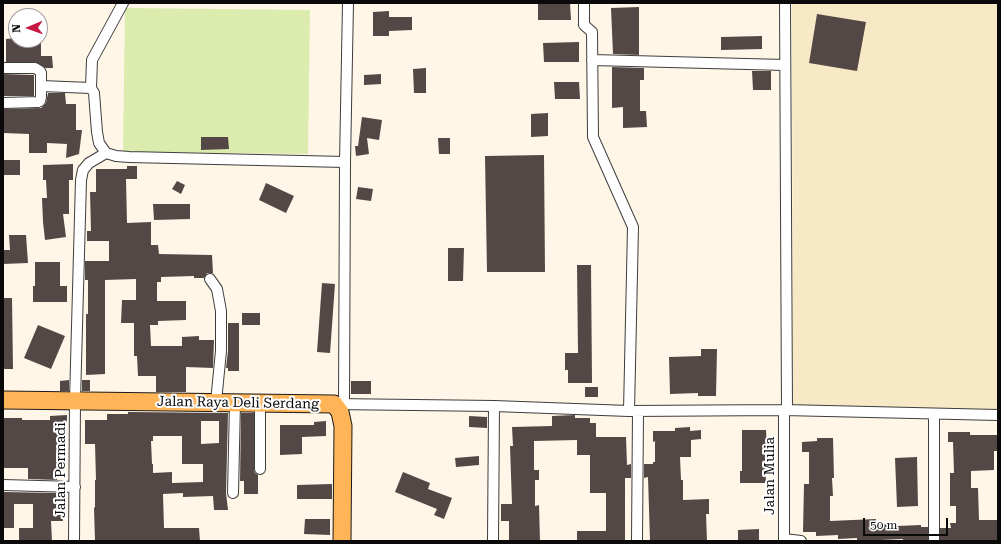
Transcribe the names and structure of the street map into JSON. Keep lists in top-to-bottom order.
{
  "streets": {
    "main road": ["Jalan Raya Deli Serdang"],
    "street": ["Jalan Permadi", "Jalan Mulia"]
  },
  "crossings": [
    ["Jalan Raya Deli Serdang", "Jalan Permadi"]
  ],
  "scale_bar": "50 m",
  "north": "left"
}
